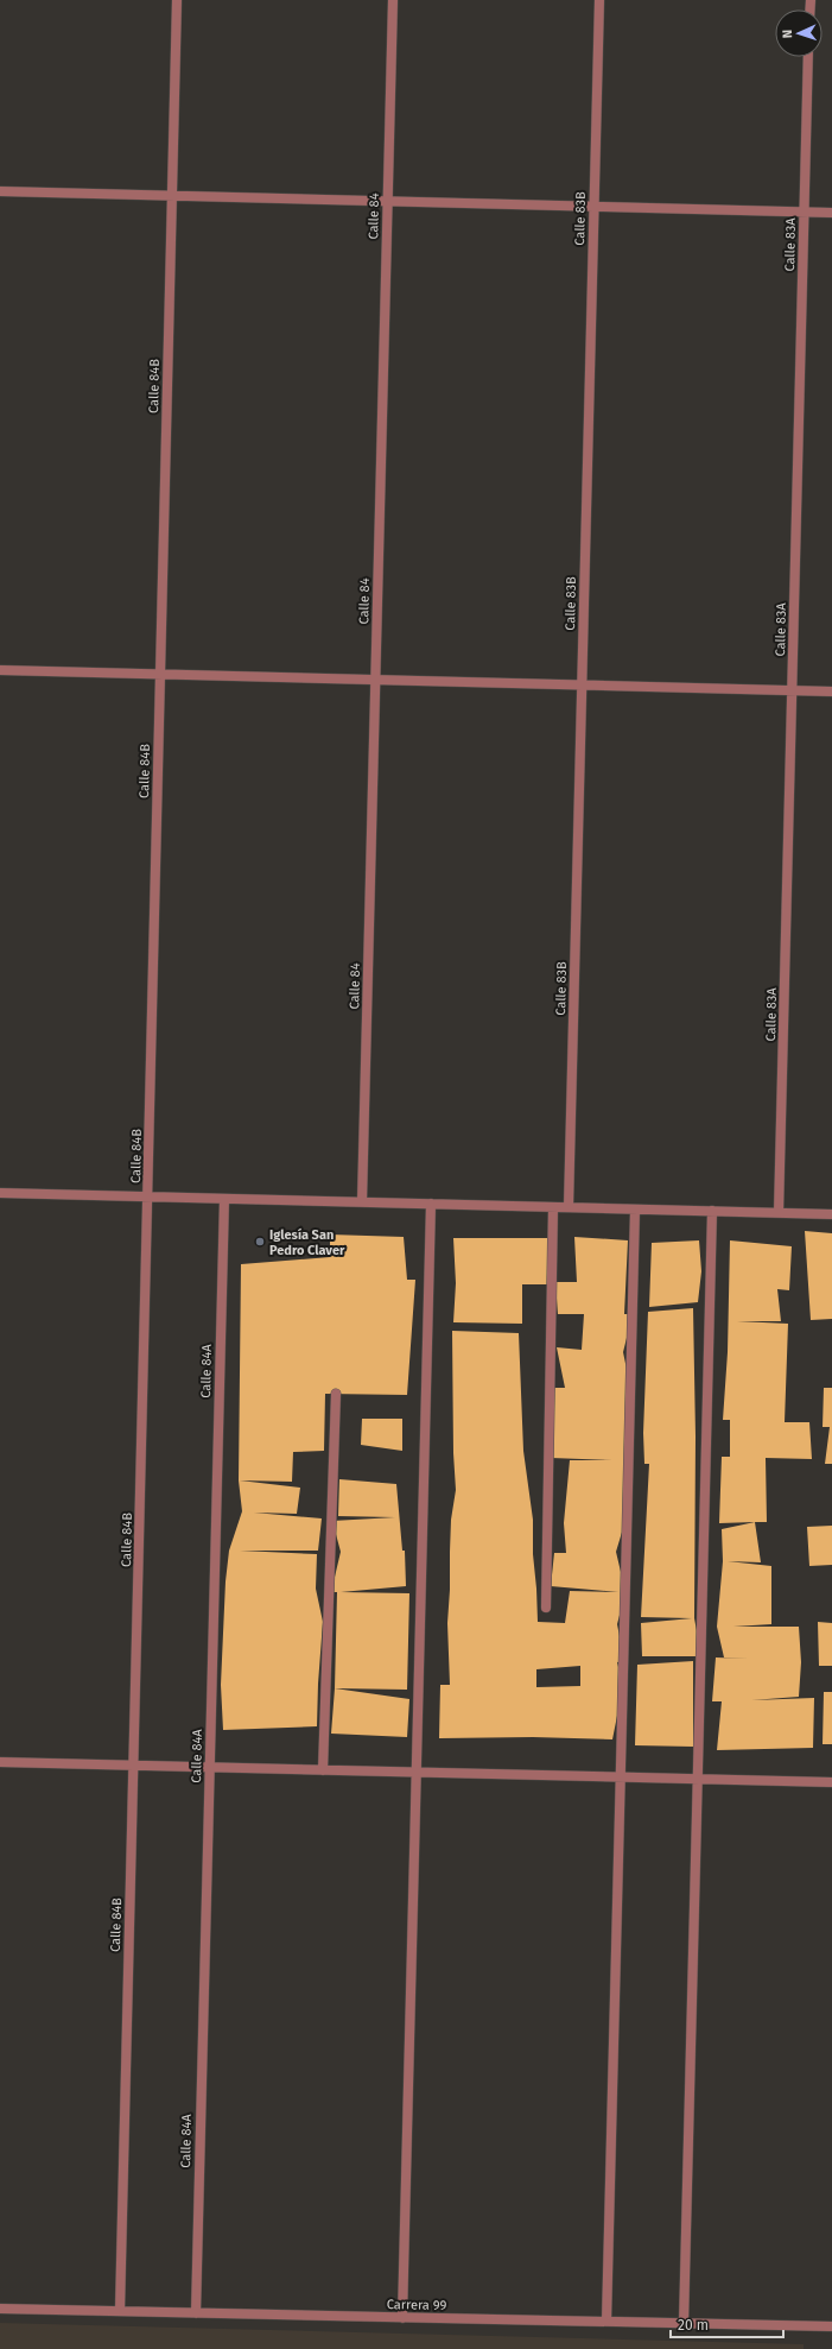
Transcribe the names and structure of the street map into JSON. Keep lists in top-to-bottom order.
{
  "streets": {
    "street": [
      "Calle 84",
      "Calle 83B",
      "Calle 83A",
      "Calle 84B",
      "Calle 84A",
      "Carrera 99"
    ]
  },
  "crossings": [
    ["Calle 84B", "Carrera 99"],
    ["Calle 84A", "Carrera 99"]
  ],
  "places": ["Iglesía San Pedro Claver"],
  "scale_bar": "20 m",
  "north": "left"
}
